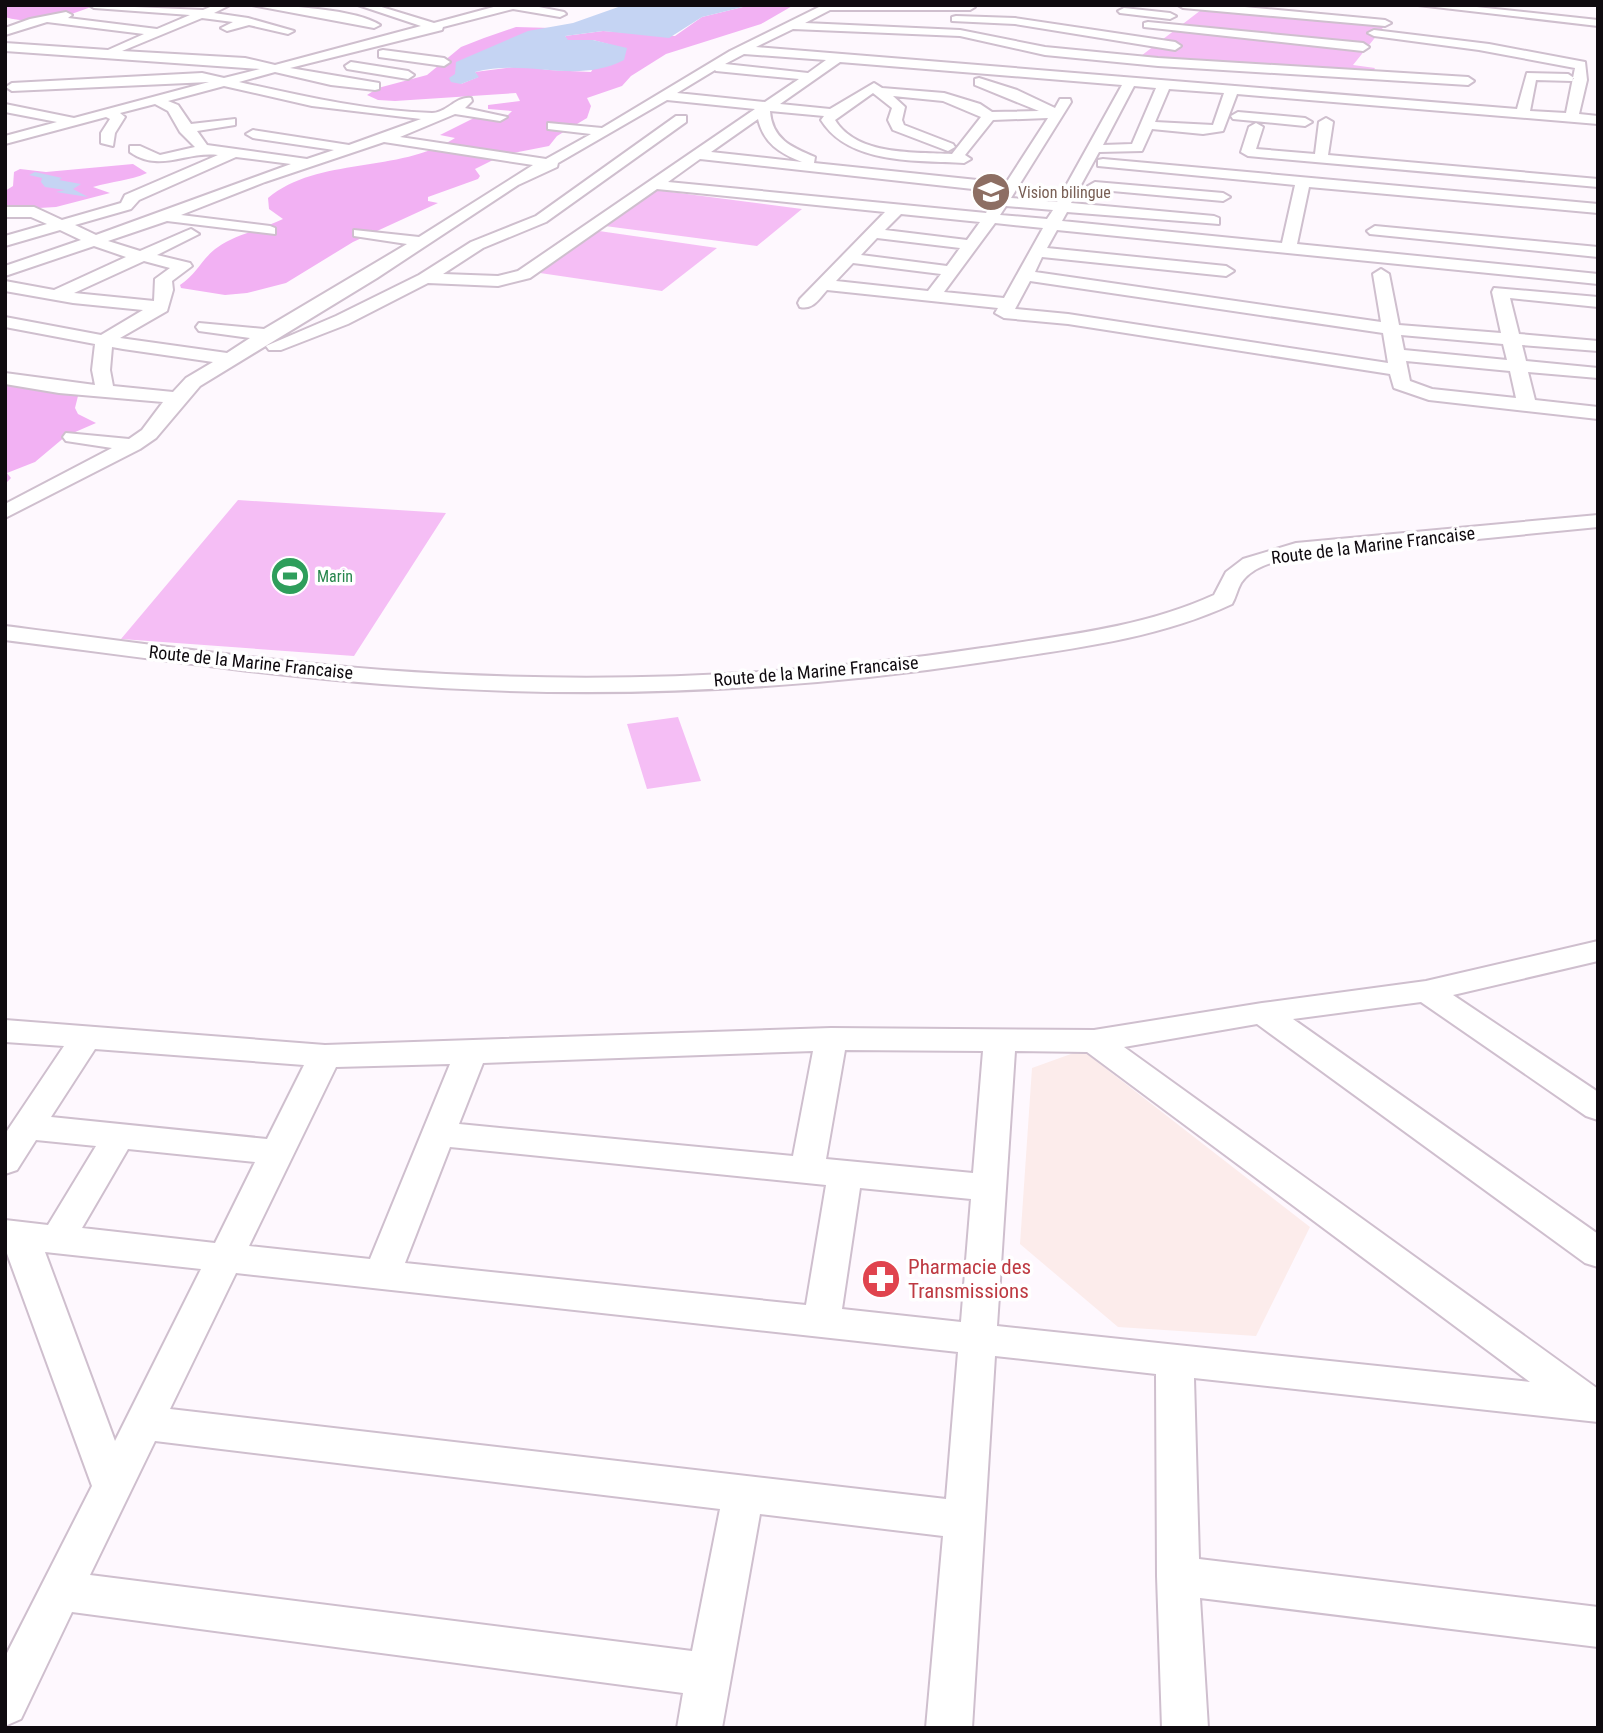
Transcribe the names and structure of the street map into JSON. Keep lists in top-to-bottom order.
{
  "streets": {
    "street": ["Route de la Marine Francaise"]
  },
  "places": {
    "school or university": ["Vision bilingue"],
    "sports": ["Marin"],
    "pharmacy": ["Pharmacie des Transmissions"]
  }
}
